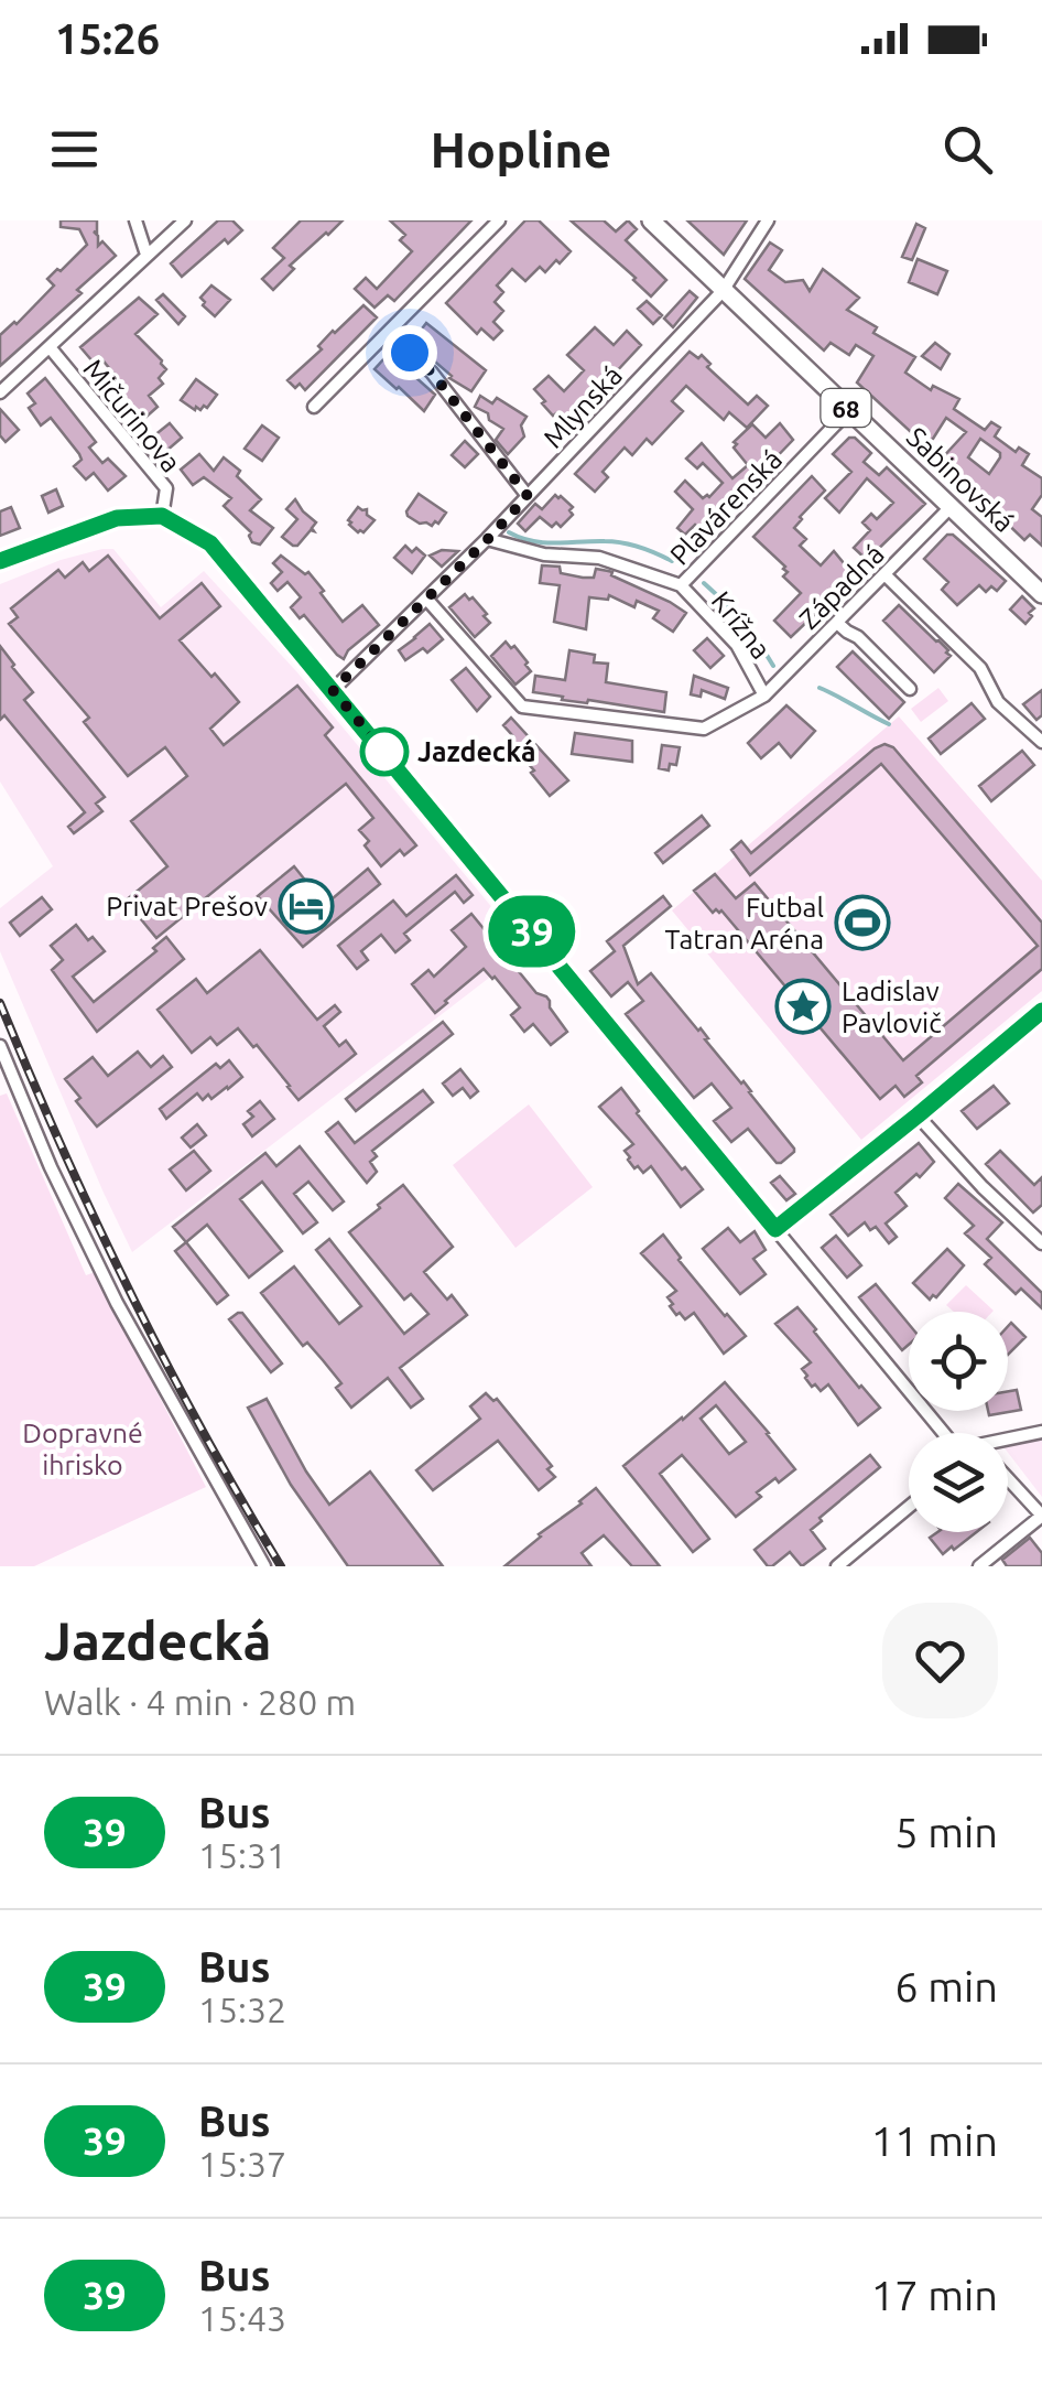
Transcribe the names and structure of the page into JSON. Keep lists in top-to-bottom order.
{
  "streets": {
    "main road": ["68", "Sabinovská"],
    "street": [
      "Mlynská",
      "Mičurinova",
      "Plavárenská",
      "Západná",
      "Krížna"
    ]
  },
  "crossings": [
    ["Mlynská", "Sabinovská"],
    ["Mlynská", "Krížna"],
    ["Sabinovská", "Plavárenská"],
    ["Sabinovská", "Západná"],
    ["Plavárenská", "Krížna"],
    ["Západná", "Krížna"]
  ],
  "parks": ["Dopravné ihrisko"],
  "places": {
    "other": ["Jazdecká"],
    "hotel": ["Privat Prešov"],
    "sports": ["Futbal Tatran Aréna"],
    "place": ["Ladislav Pavlovič"]
  },
  "lines": ["bus line 39"],
  "page": {
    "status": "15:26",
    "header": "Hopline",
    "on_map": "39",
    "heading": ["Jazdecká", "Walk · 4 min · 280 m"],
    "list": [
      {
        "mark": "39",
        "name": "Bus",
        "note": "15:31",
        "value": "5 min"
      },
      {
        "mark": "39",
        "name": "Bus",
        "note": "15:32",
        "value": "6 min"
      },
      {
        "mark": "39",
        "name": "Bus",
        "note": "15:37",
        "value": "11 min"
      },
      {
        "mark": "39",
        "name": "Bus",
        "note": "15:43",
        "value": "17 min"
      }
    ]
  }
}
